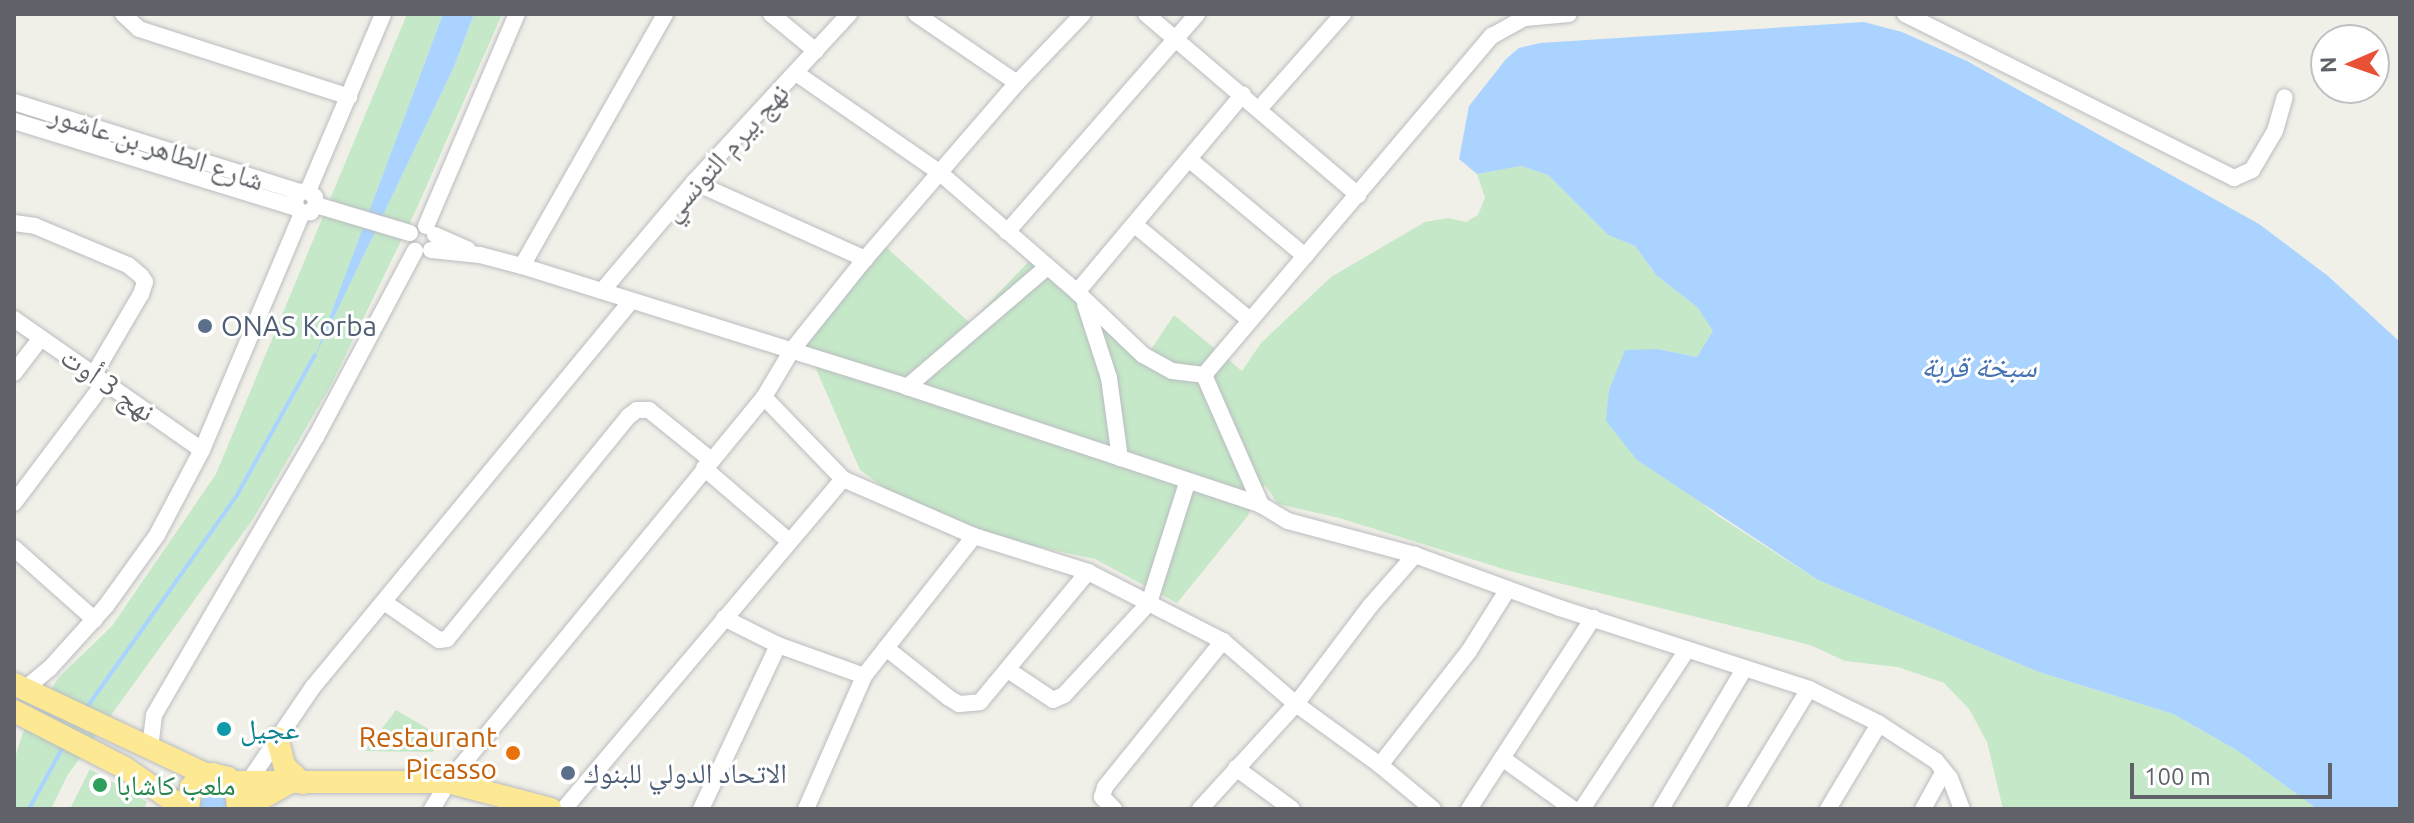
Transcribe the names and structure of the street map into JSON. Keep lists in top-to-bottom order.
{
  "streets": {
    "street": ["شارع الطاهر بن عاشور", "نهج بيرم التونسي", "نهج 3 أوت"]
  },
  "water": ["سبخة قربة"],
  "places": [
    "ONAS Korba",
    "عجيل",
    "Restaurant Picasso",
    "الاتحاد الدولي للبنوك",
    "ملعب كاشابا"
  ],
  "scale_bar": "100 m",
  "north": "left"
}
